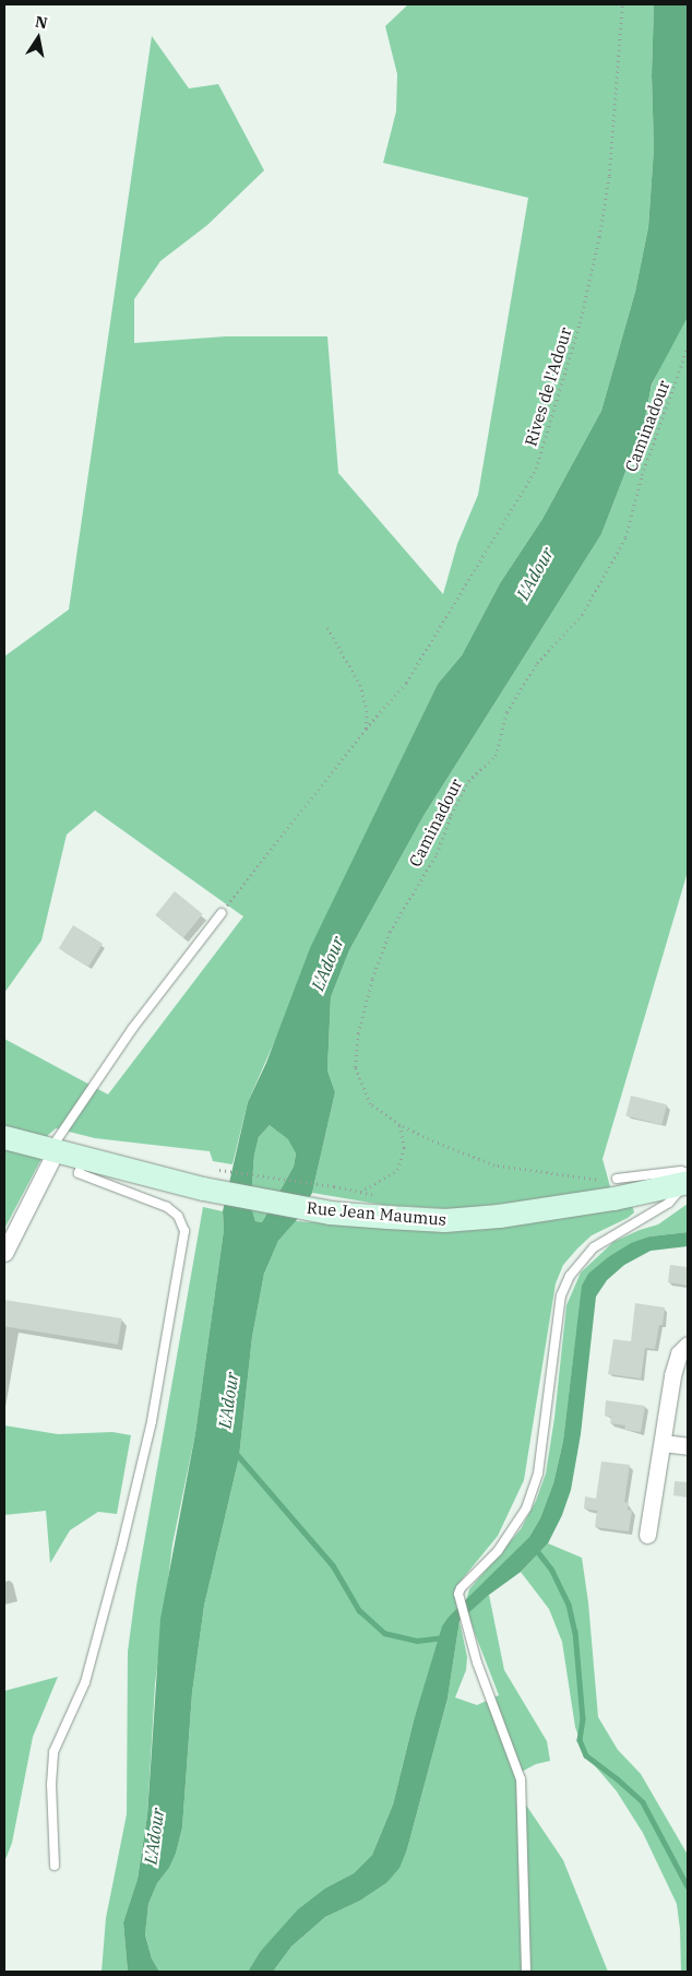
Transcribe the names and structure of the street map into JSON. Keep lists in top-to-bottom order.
{
  "streets": {
    "main road": ["Rue Jean Maumus"],
    "path": ["Rives de l'Adour", "Caminadour"]
  },
  "water": ["L'Adour"],
  "north": "top"
}
